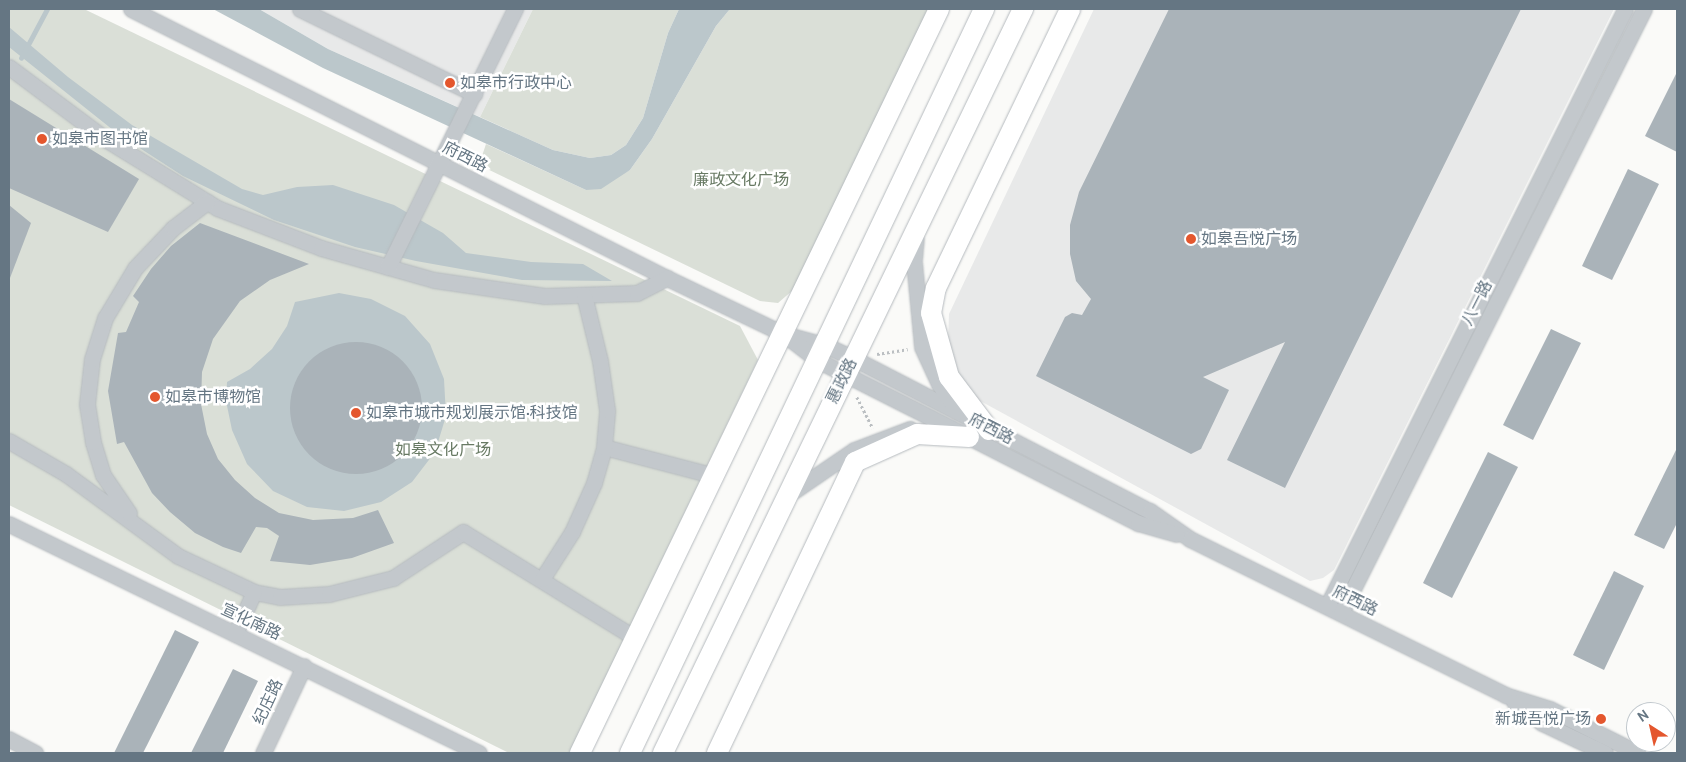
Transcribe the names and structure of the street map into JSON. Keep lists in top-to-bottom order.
{
  "streets": {
    "main road": ["惠政路"],
    "street": [
      "府西路",
      "八一路",
      "宣化南路",
      "纪庄路"
    ]
  },
  "crossings": [
    ["府西路", "八一路"],
    ["府西路", "惠政路"],
    ["宣化南路", "纪庄路"]
  ],
  "parks": ["廉政文化广场", "如皋文化广场"],
  "places": [
    "如皋市行政中心",
    "如皋市图书馆",
    "如皋吾悦广场",
    "如皋市博物馆",
    "如皋市城市规划展示馆·科技馆",
    "新城吾悦广场"
  ],
  "north": "top left"
}
